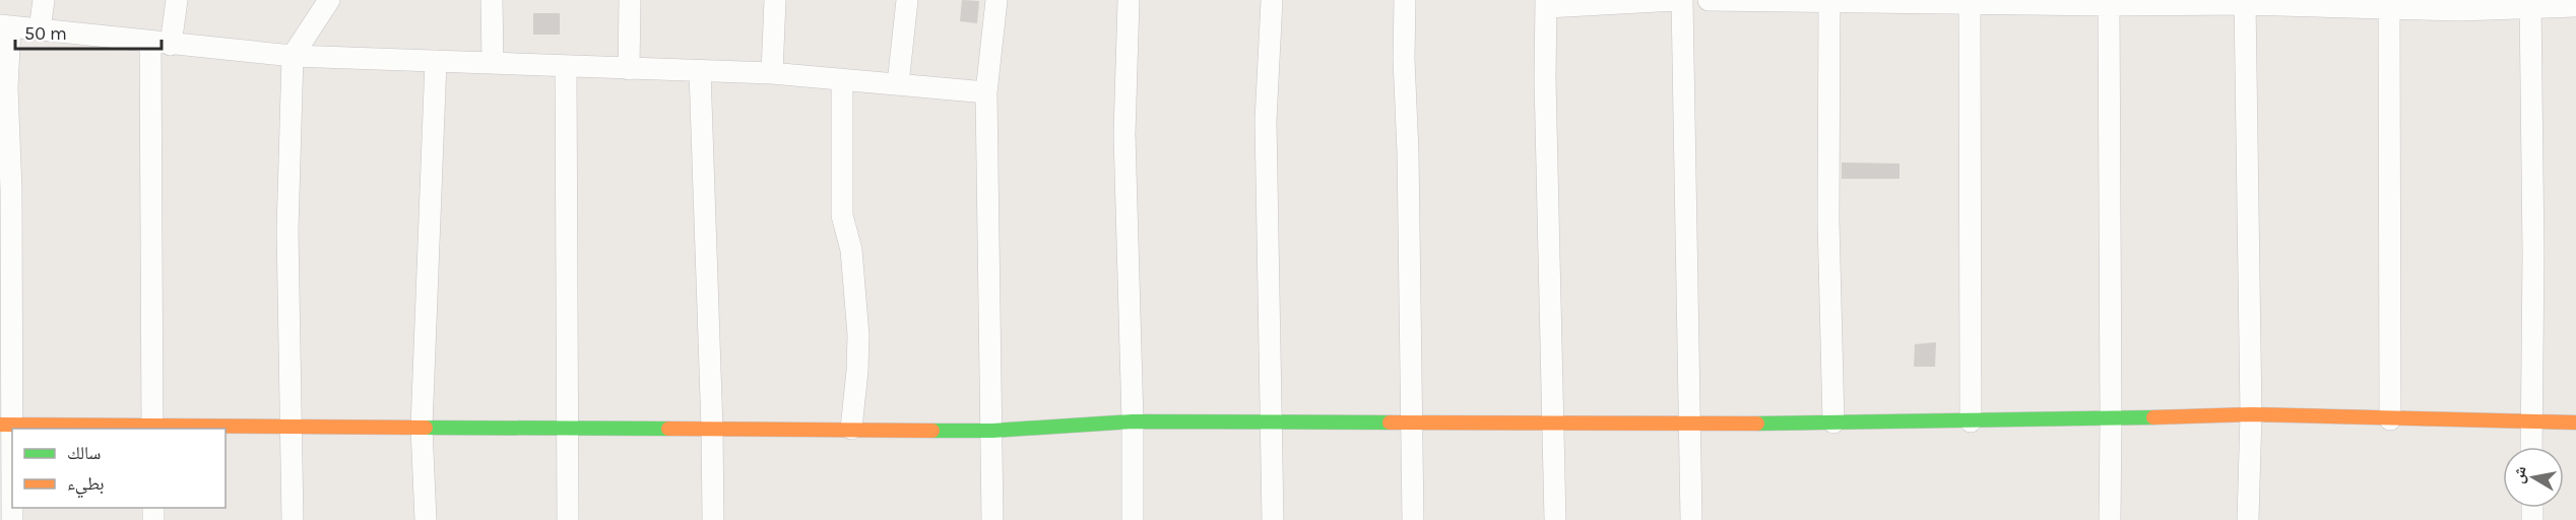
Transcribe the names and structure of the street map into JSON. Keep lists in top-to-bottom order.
{
  "legend": ["سالك", "بطيء"],
  "scale_bar": "50 m",
  "north": "left"
}
